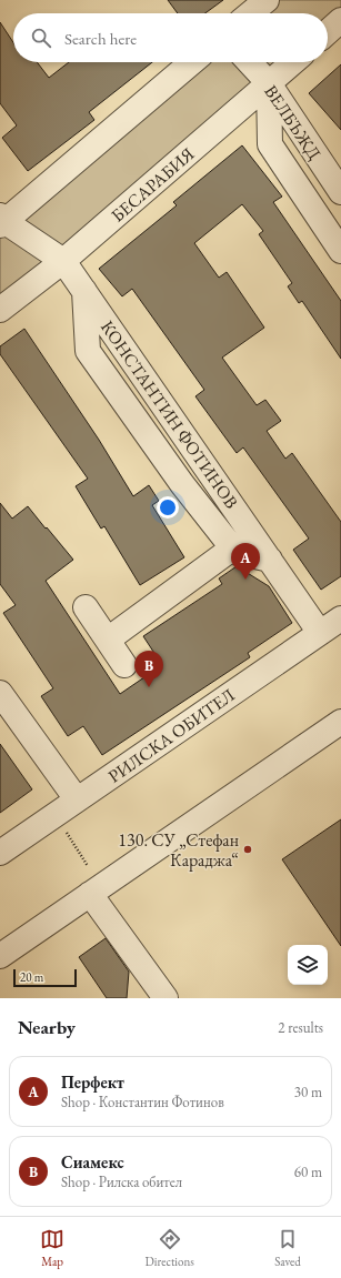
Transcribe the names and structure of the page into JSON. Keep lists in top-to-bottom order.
{
  "streets": {
    "street": [
      "ВЕЛБЪЖД",
      "БЕСАРАБИЯ",
      "КОНСТАНТИН ФОТИНОВ",
      "РИЛСКА ОБИТЕЛ"
    ]
  },
  "crossings": [
    ["ВЕЛБЪЖД", "БЕСАРАБИЯ"],
    ["БЕСАРАБИЯ", "КОНСТАНТИН ФОТИНОВ"],
    ["КОНСТАНТИН ФОТИНОВ", "РИЛСКА ОБИТЕЛ"]
  ],
  "places": ["130. СУ „Стефан Караджа“"],
  "scale_bar": "20 m",
  "page": {
    "search": "Search here",
    "pins": ["A", "B"],
    "scale": "20 m",
    "heading": ["Nearby", "2 results"],
    "list": [
      {
        "mark": "A",
        "name": "Перфект",
        "note": "Shop · Константин Фотинов",
        "value": "30 m"
      },
      {
        "mark": "B",
        "name": "Сиамекс",
        "note": "Shop · Рилска обител",
        "value": "60 m"
      }
    ],
    "nav": ["Map", "Directions", "Saved"]
  }
}
